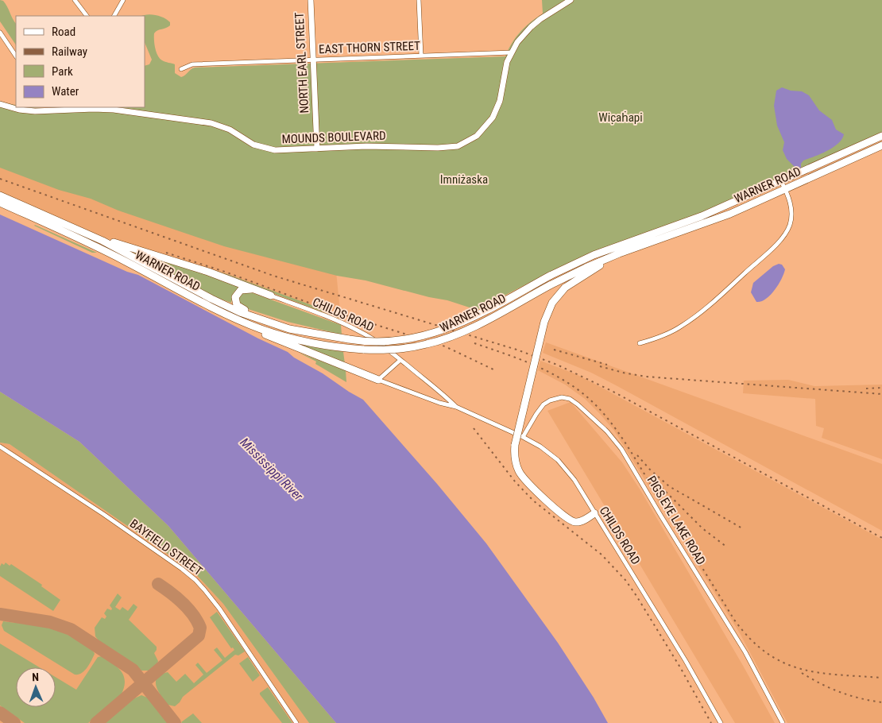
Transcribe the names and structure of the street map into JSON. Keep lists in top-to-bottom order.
{
  "streets": {
    "highway": ["WARNER ROAD"],
    "street": [
      "EAST THORN STREET",
      "NORTH EARL STREET",
      "MOUNDS BOULEVARD",
      "CHILDS ROAD",
      "PIGS EYE LAKE ROAD",
      "BAYFIELD STREET"
    ]
  },
  "crossings": [
    ["EAST THORN STREET", "NORTH EARL STREET"],
    ["EAST THORN STREET", "MOUNDS BOULEVARD"],
    ["NORTH EARL STREET", "MOUNDS BOULEVARD"],
    ["CHILDS ROAD", "PIGS EYE LAKE ROAD"]
  ],
  "water": ["Mississippi River"],
  "parks": ["Wic̣aḣapi", "Imniżaska"],
  "legend": [
    "Road",
    "Railway",
    "Park",
    "Water"
  ],
  "north": "top"
}
